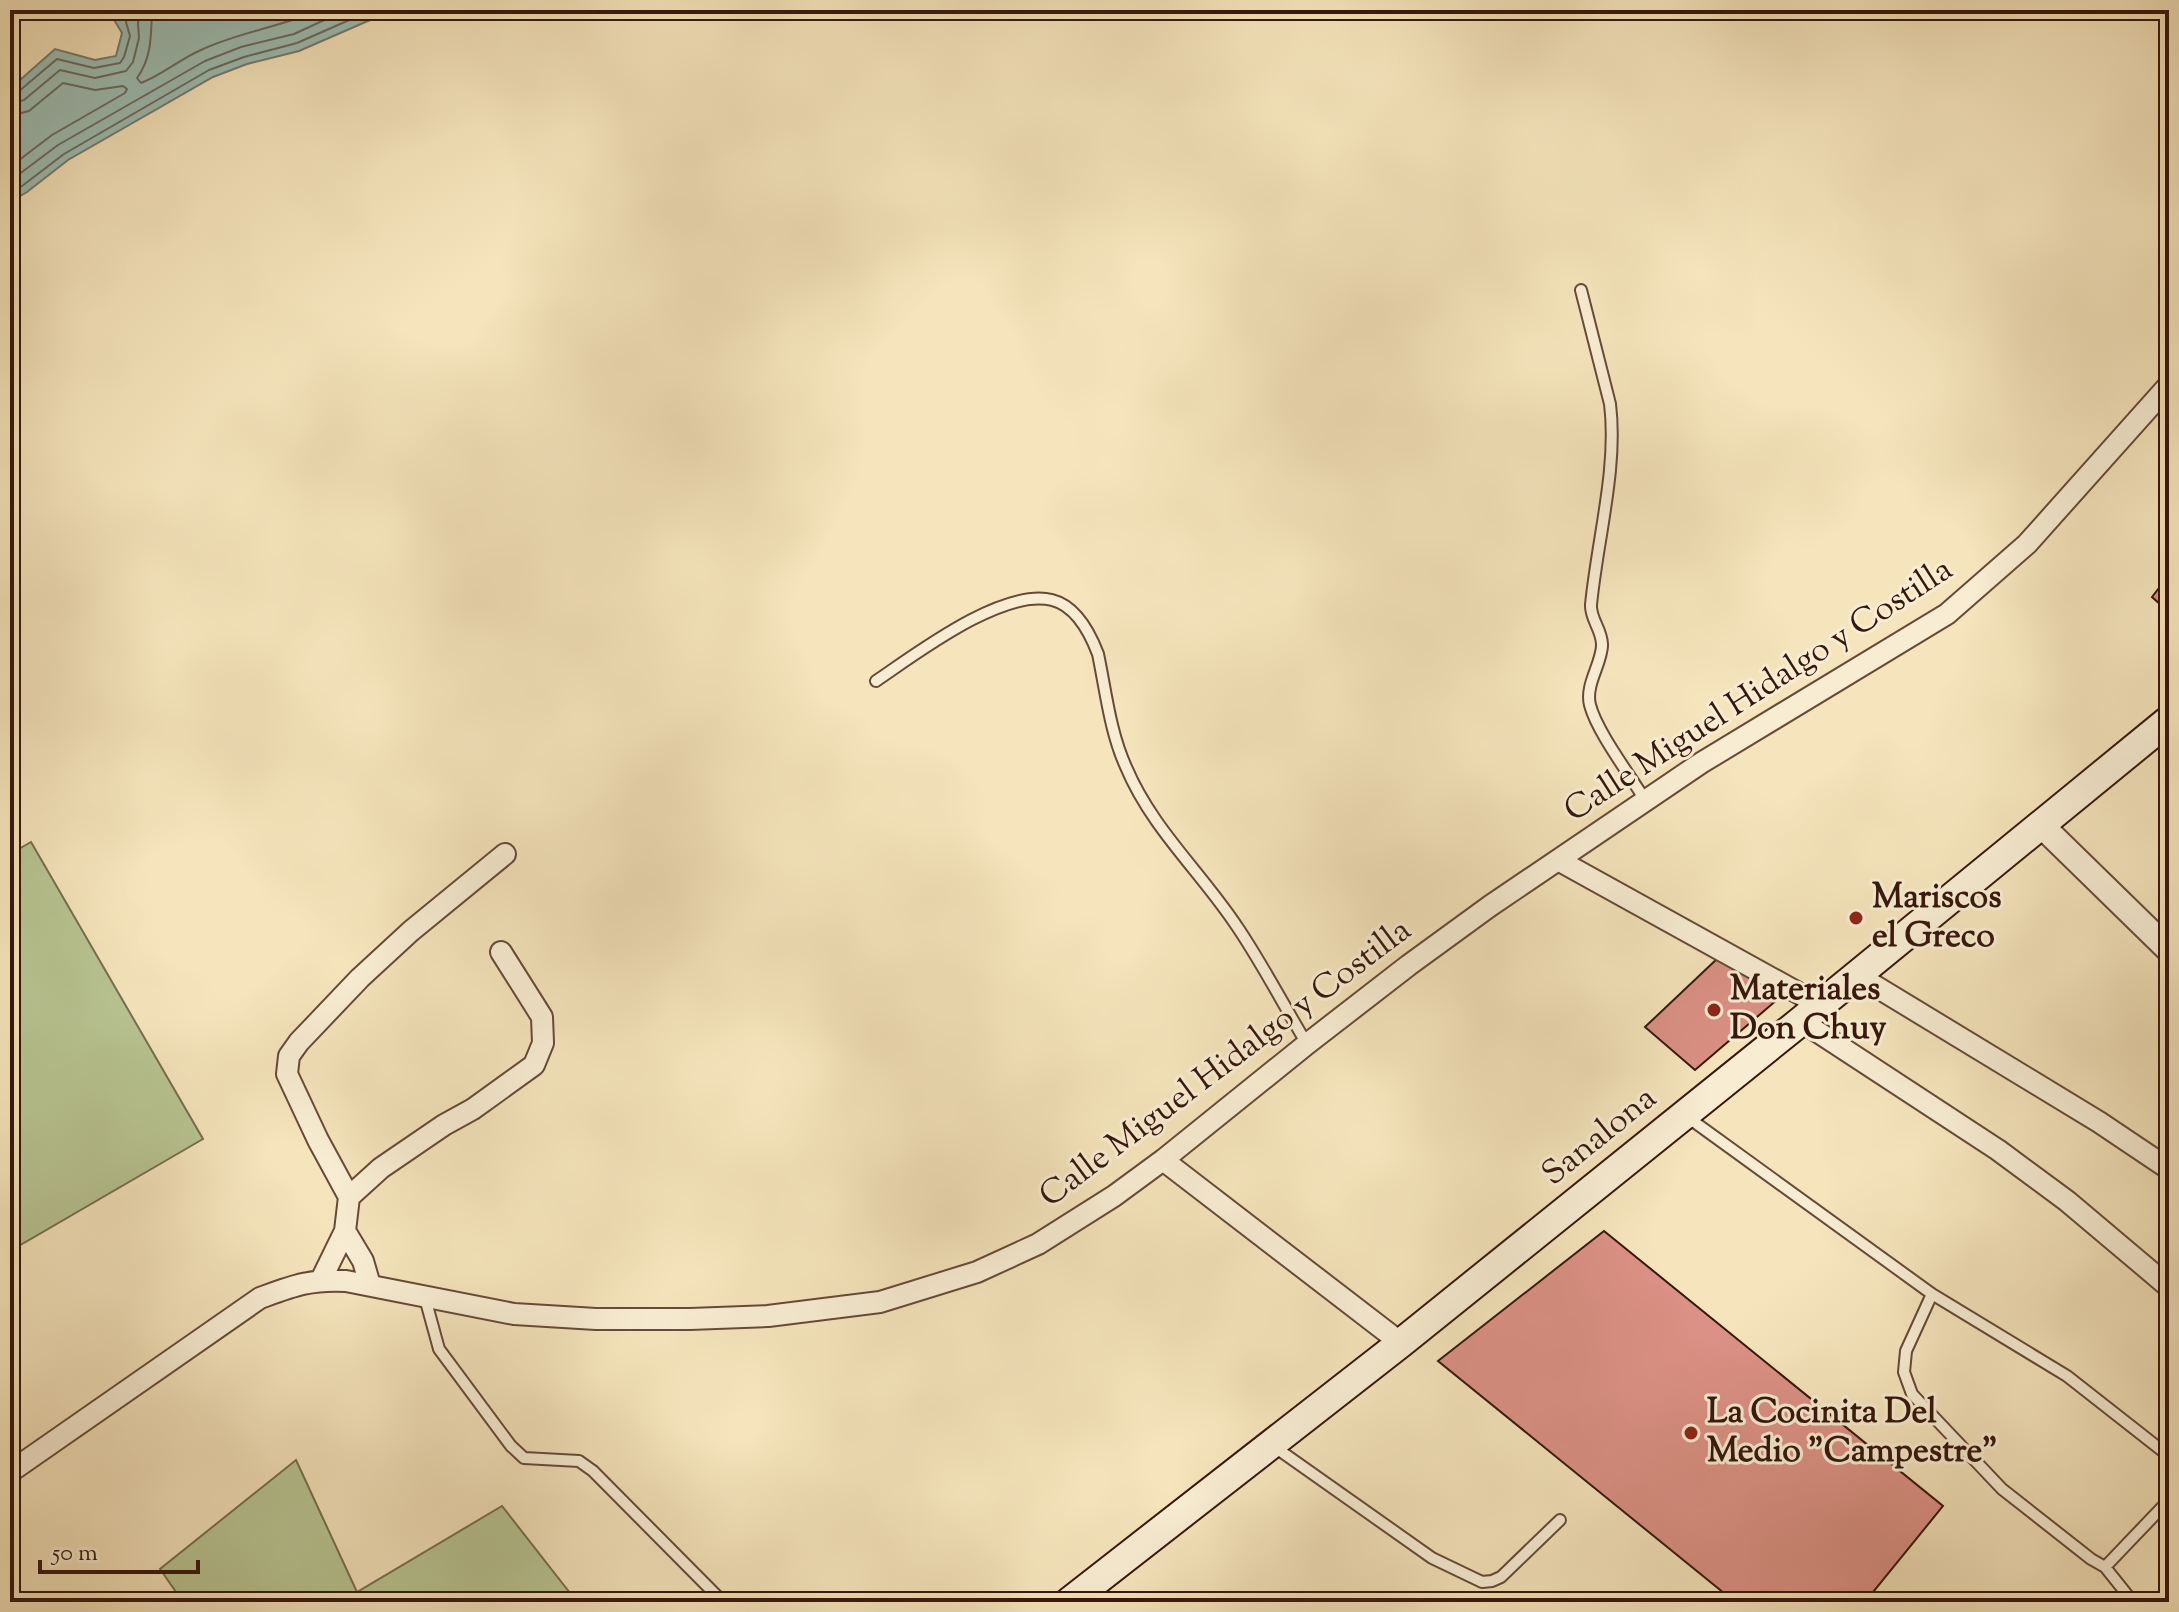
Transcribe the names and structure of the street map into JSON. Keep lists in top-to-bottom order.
{
  "streets": {
    "main road": ["Sanalona"],
    "street": ["Calle Miguel Hidalgo y Costilla"]
  },
  "places": ["Mariscos el Greco", "Materiales Don Chuy", "La Cocinita Del Medio \"Campestre\""],
  "scale_bar": "50 m"
}
